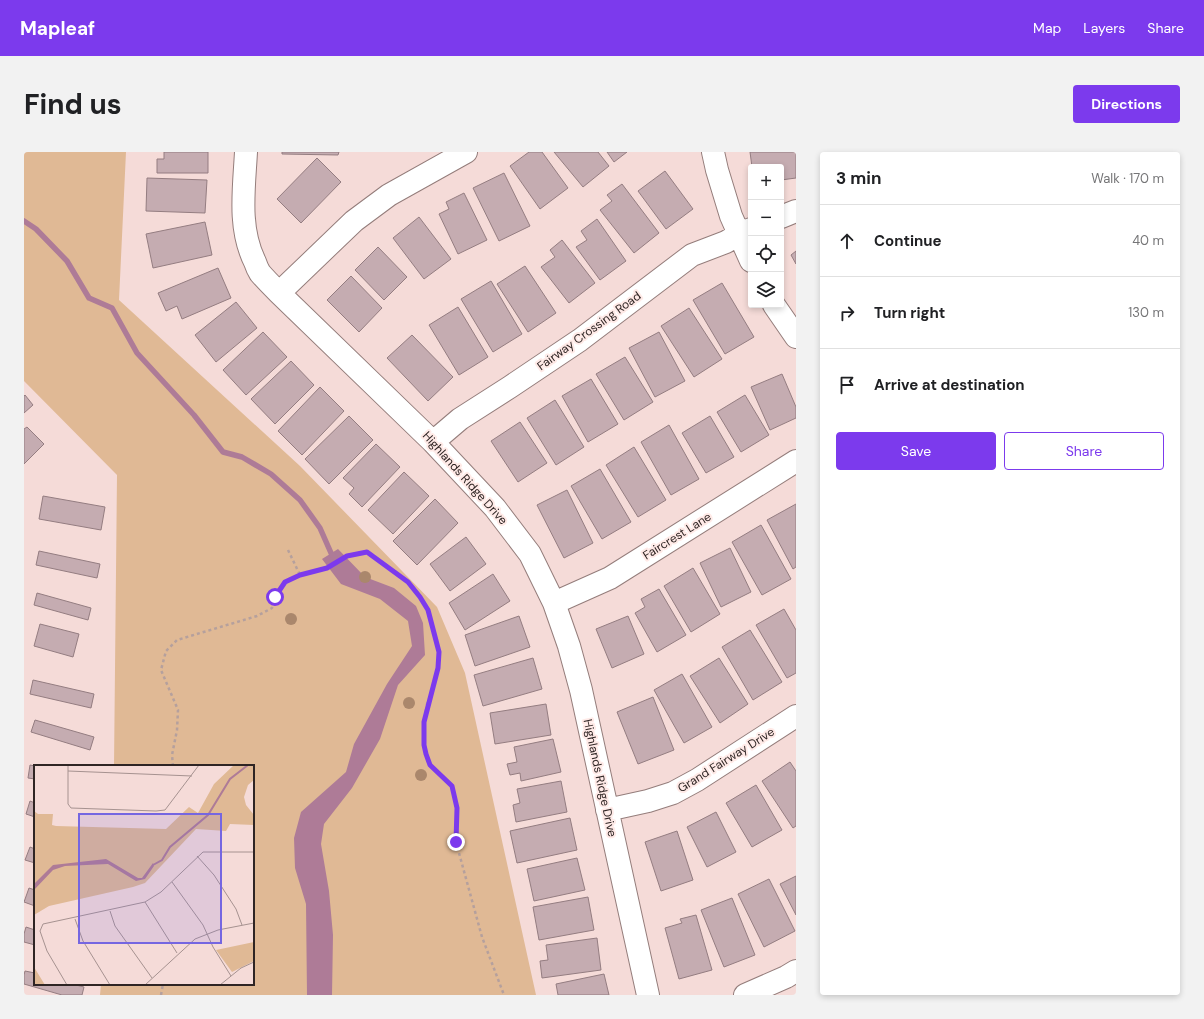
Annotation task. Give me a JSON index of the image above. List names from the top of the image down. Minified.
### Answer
{"streets":{"street":["Fairway Crossing Road","Highlands Ridge Drive","Faircrest Lane","Grand Fairway Drive"]},"crossings":[["Fairway Crossing Road","Highlands Ridge Drive"],["Highlands Ridge Drive","Faircrest Lane"],["Highlands Ridge Drive","Grand Fairway Drive"]],"page":{"header":"Mapleaf","nav":["Map","Layers","Share"],"buttons":["Directions",["Save","Share"]],"title":"Find us","heading":["3 min","Walk · 170 m"],"map_buttons":["+","−"],"list":[["Continue","40 m"],["Turn right","130 m"],"Arrive at destination"]}}
